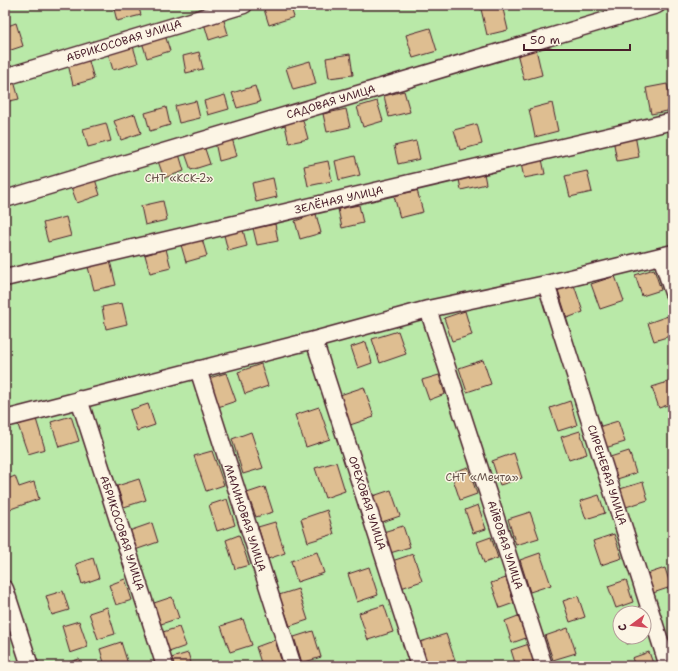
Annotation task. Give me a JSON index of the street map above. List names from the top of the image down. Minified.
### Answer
{"streets":{"street":["АБРИКОСОВАЯ УЛИЦА","САДОВАЯ УЛИЦА","ЗЕЛЁНАЯ УЛИЦА","СИРЕНЕВАЯ УЛИЦА","ОРЕХОВАЯ УЛИЦА","МАЛИНОВАЯ УЛИЦА","АЙВОВАЯ УЛИЦА"]},"parks":["СНТ «КСК-2»","СНТ «Мечта»"],"scale_bar":"50 m","north":"left"}
